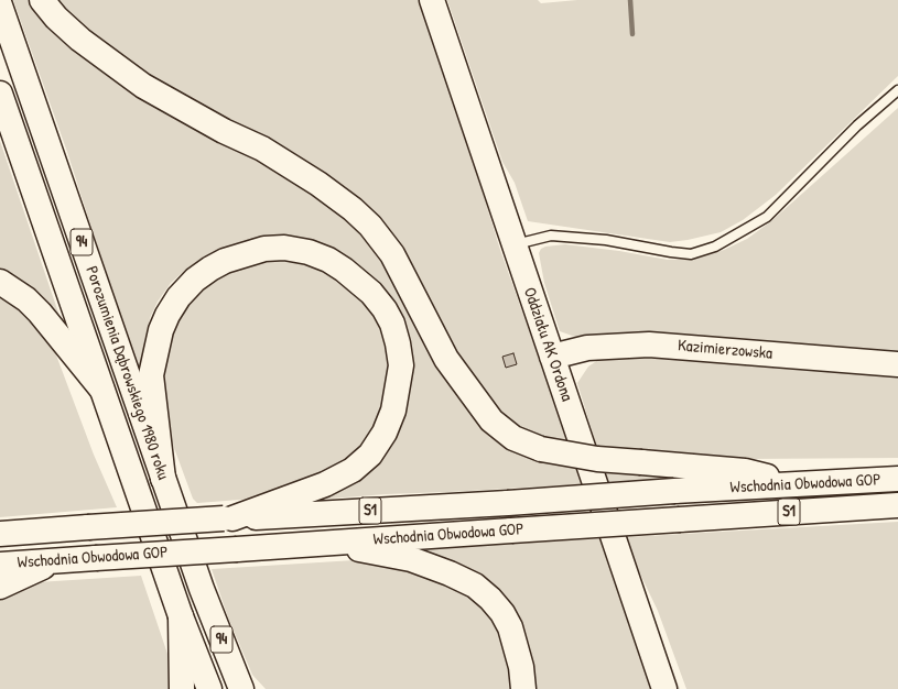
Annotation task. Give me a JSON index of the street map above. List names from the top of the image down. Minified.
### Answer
{"streets":{"main road":["94","Oddziału AK Ordona","Kazimierzowska","Porozumienia Dąbrowskiego 1980 roku","Wschodnia Obwodowa GOP","S1"]},"crossings":[["Oddziału AK Ordona","Kazimierzowska"]]}
